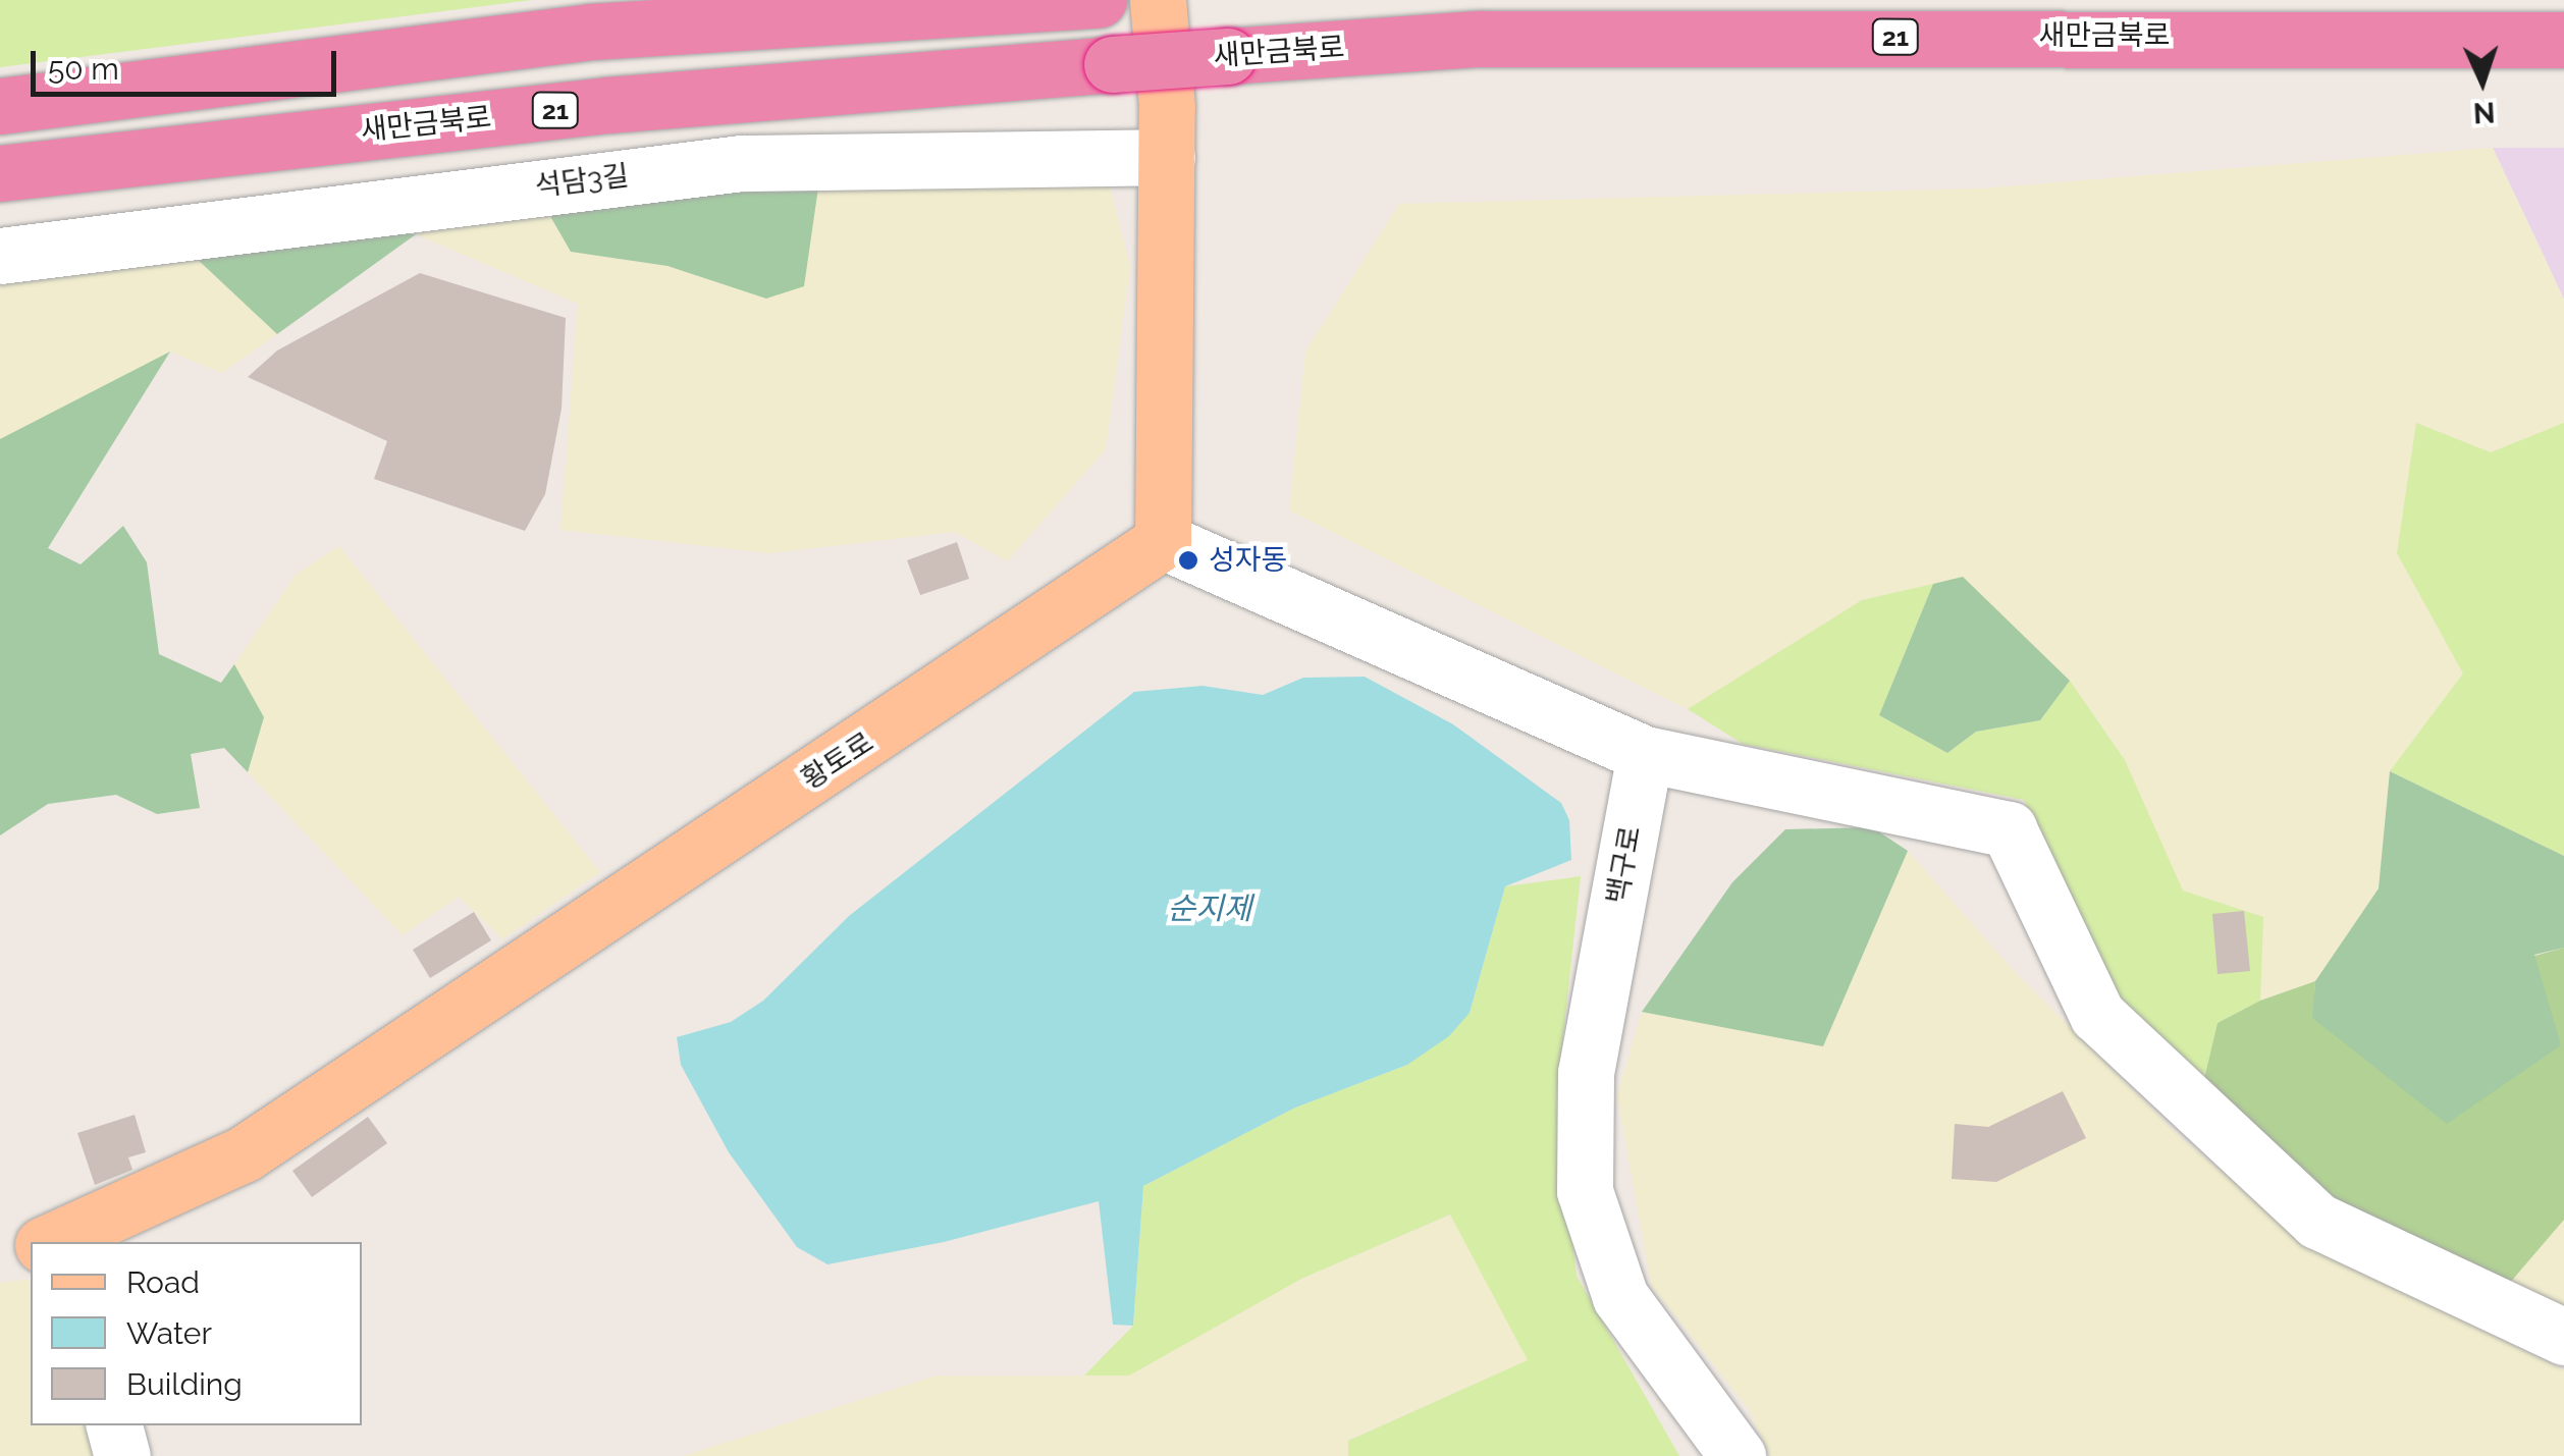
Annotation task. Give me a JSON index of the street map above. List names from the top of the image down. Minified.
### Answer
{"streets":{"highway":["새만금북로","21"],"main road":["황토로"],"street":["석담3길","백구로"]},"water":["순지제"],"places":["성자동"],"legend":["Road","Water","Building"],"scale_bar":"50 m","north":"bottom"}
